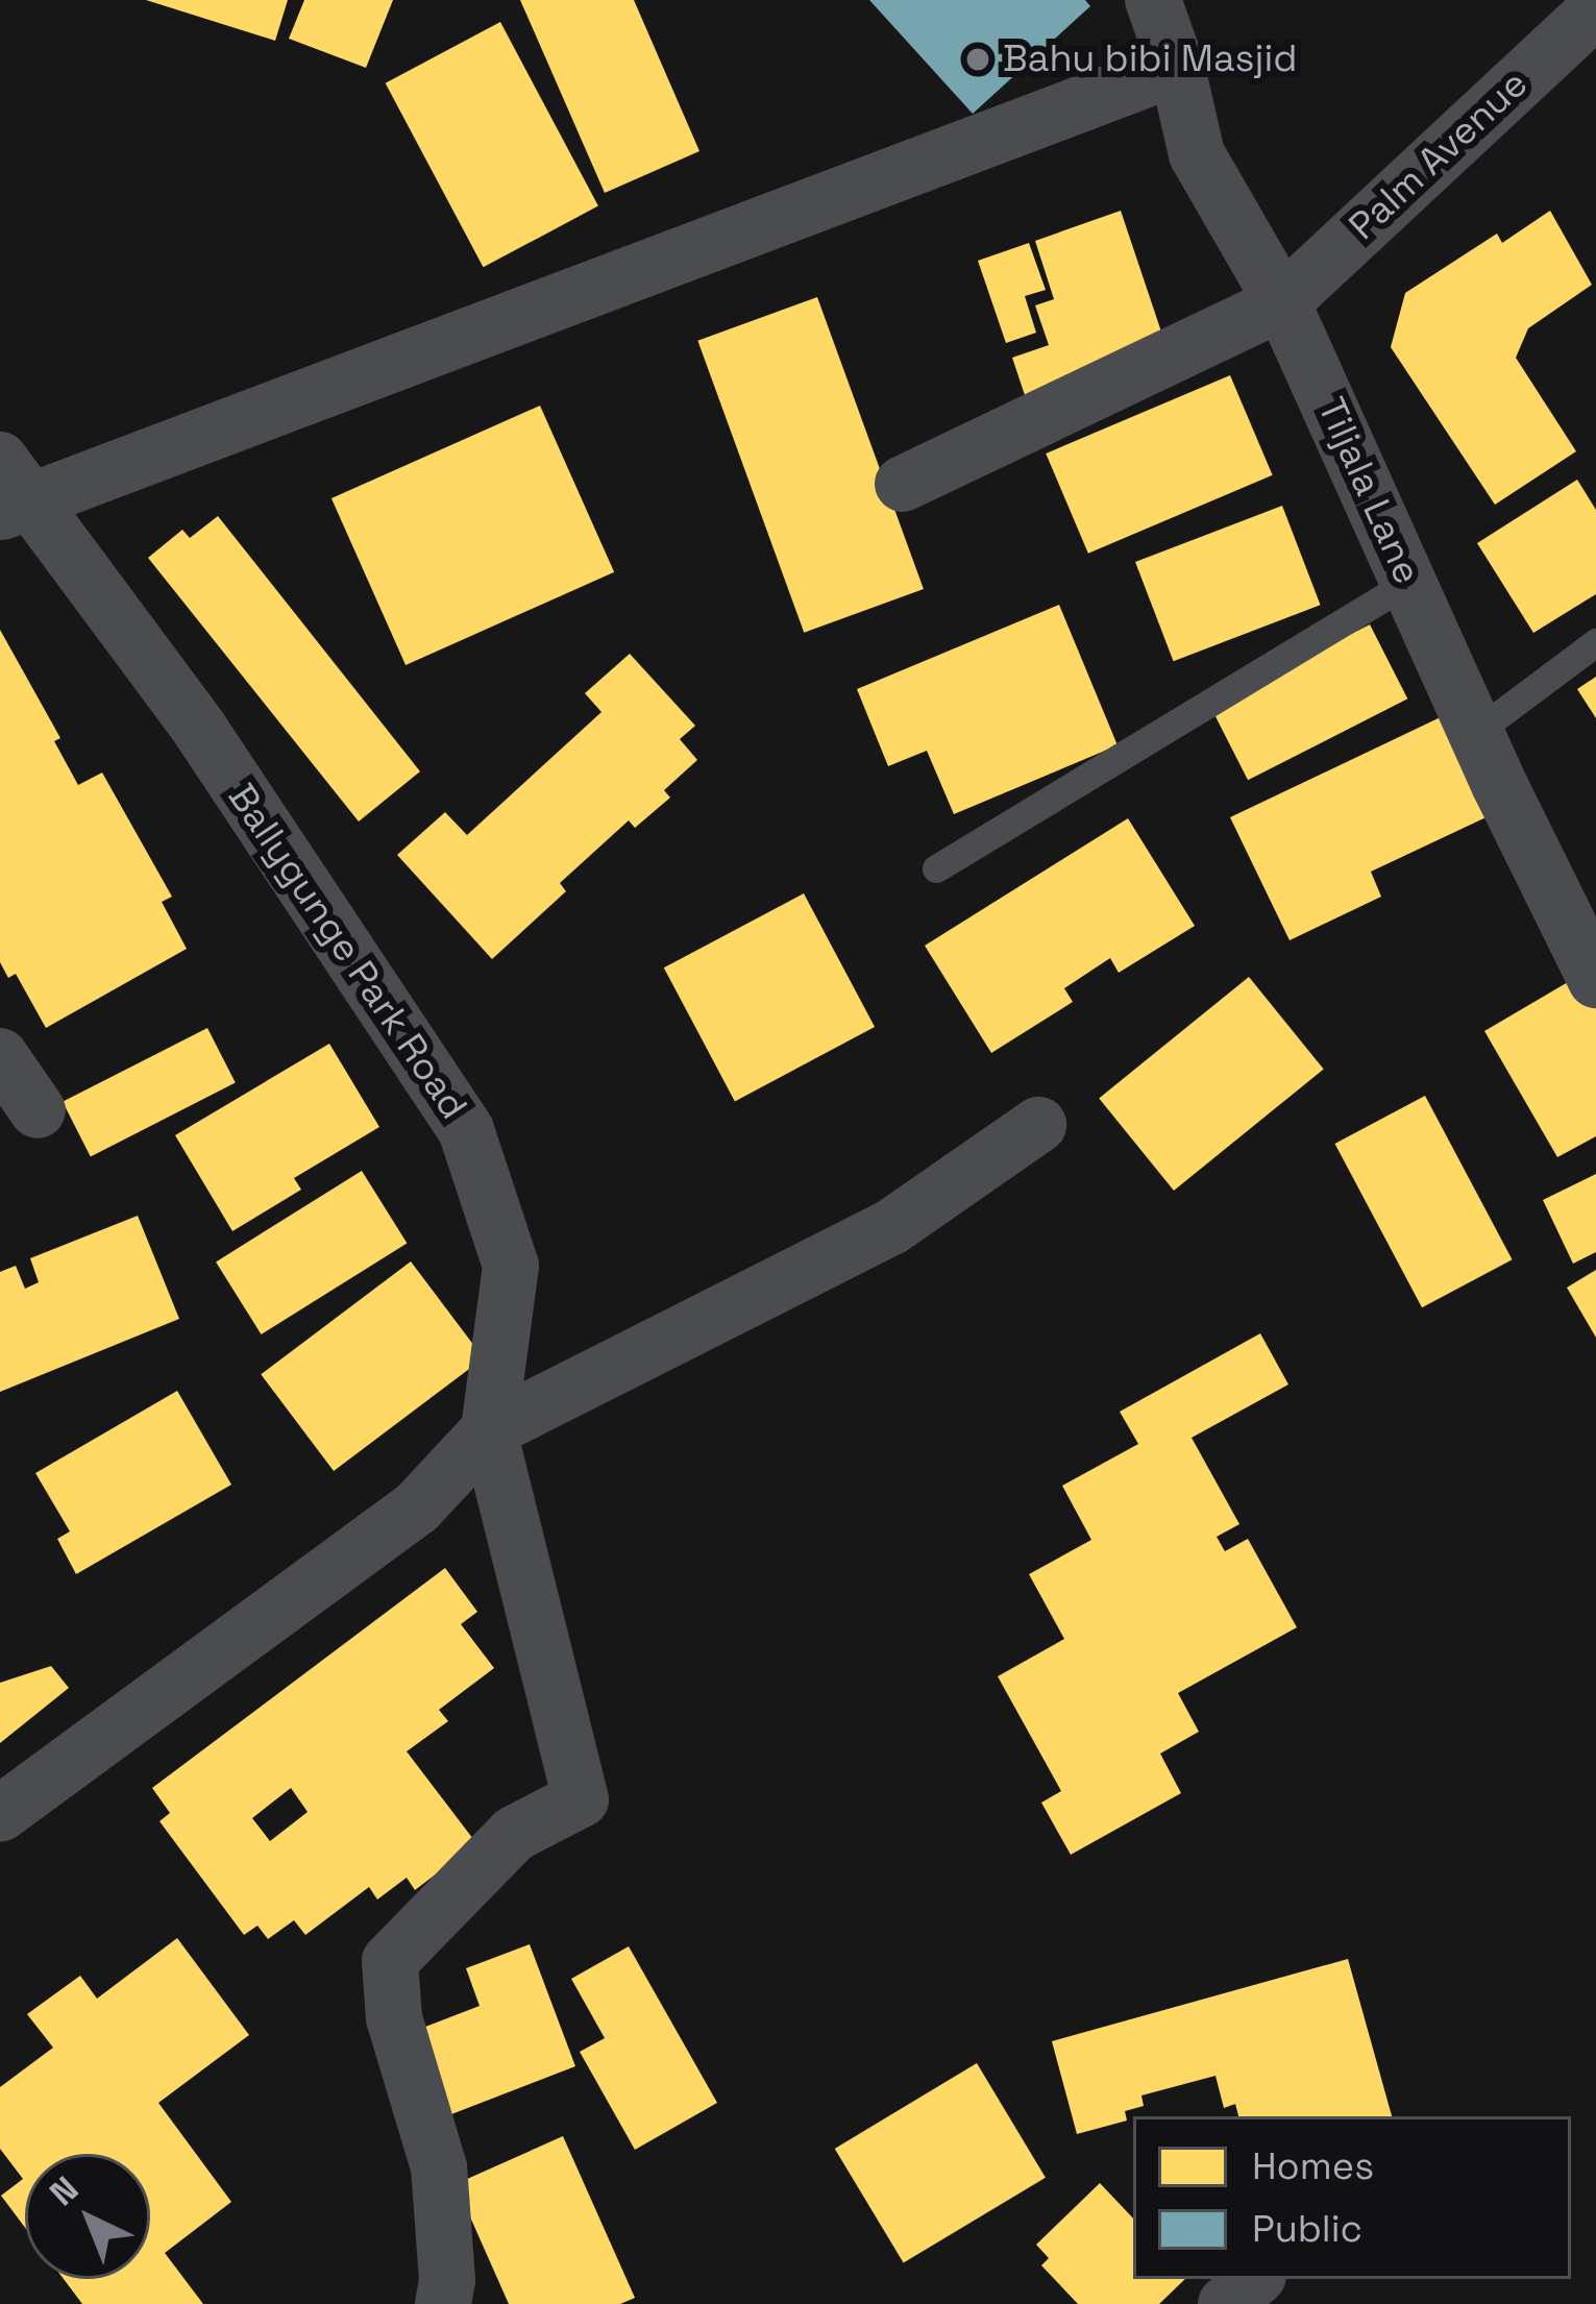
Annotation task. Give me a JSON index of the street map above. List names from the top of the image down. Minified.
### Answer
{"streets":{"street":["Palm Avenue","Tiljala Lane","Ballygunge Park Road"]},"crossings":[["Palm Avenue","Tiljala Lane"]],"places":["Bahu bibi Masjid"],"legend":["Homes","Public"],"north":"top left"}
